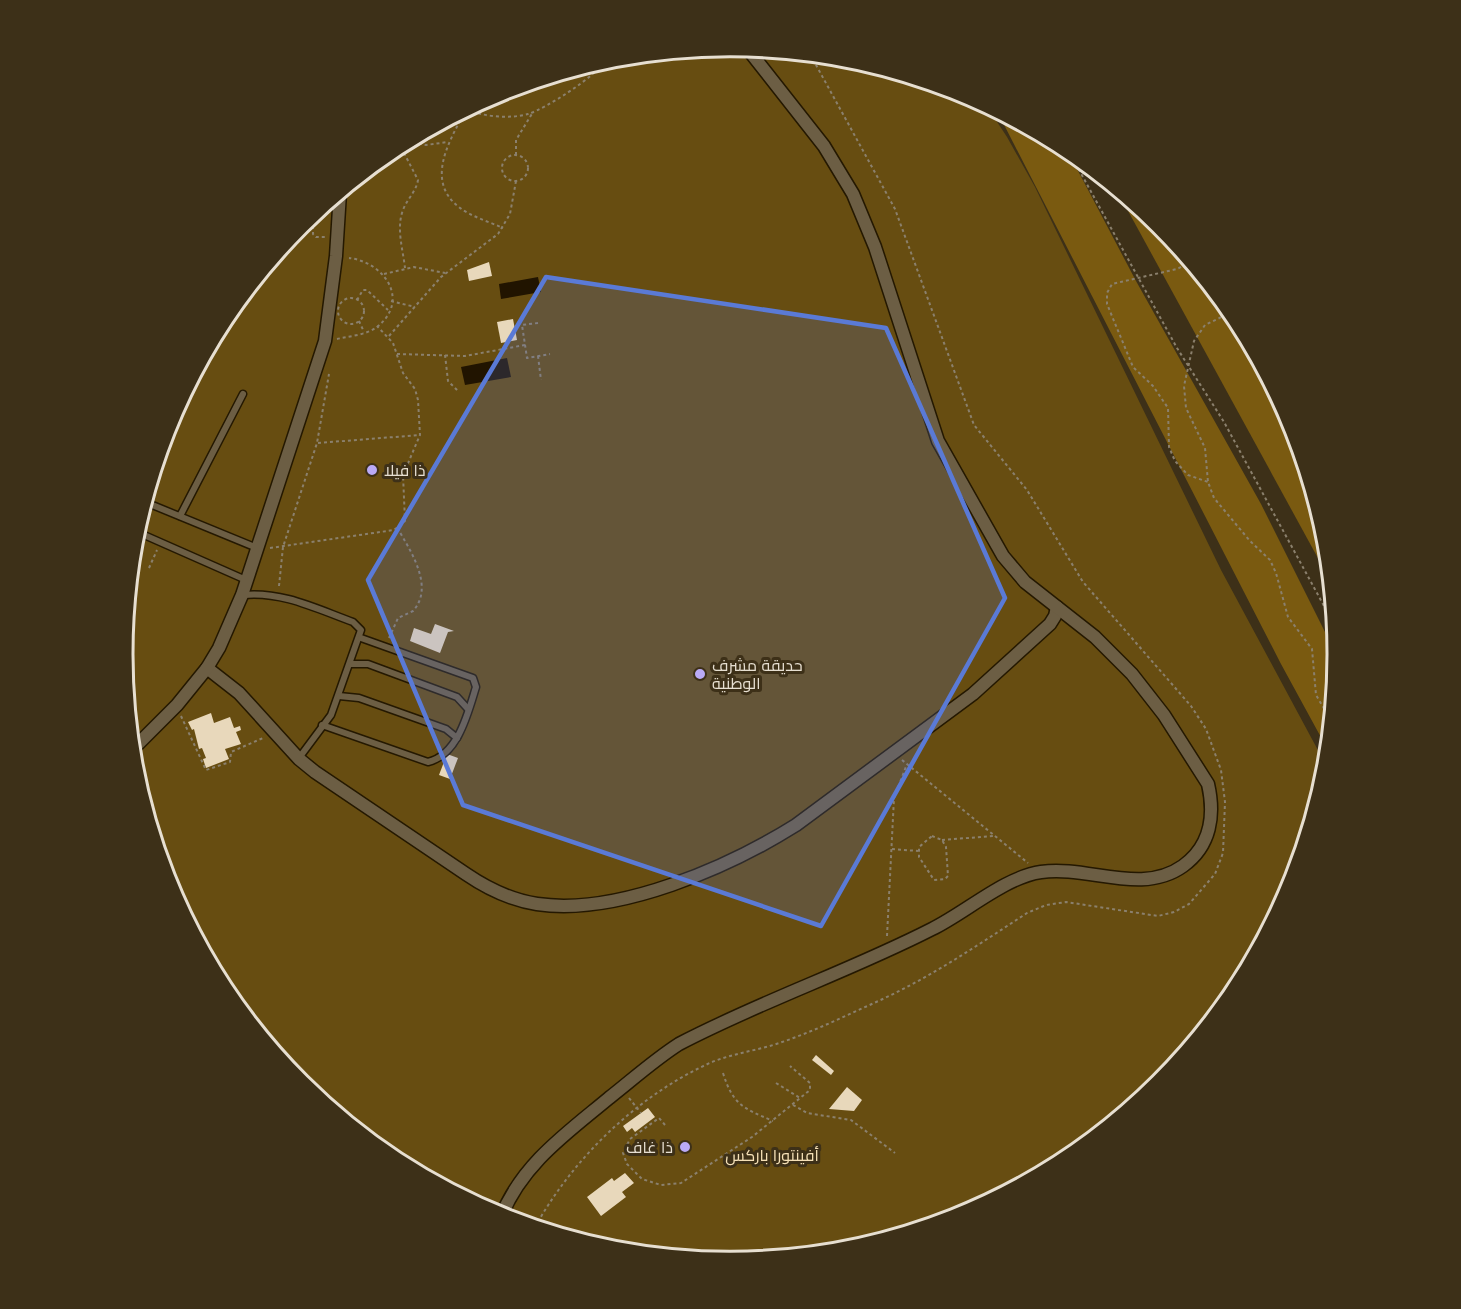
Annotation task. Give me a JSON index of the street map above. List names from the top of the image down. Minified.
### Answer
{"parks":["أفينتورا باركس"],"places":["ذا فيلا","حديقة مشرف الوطنية","ذا غاف"]}
